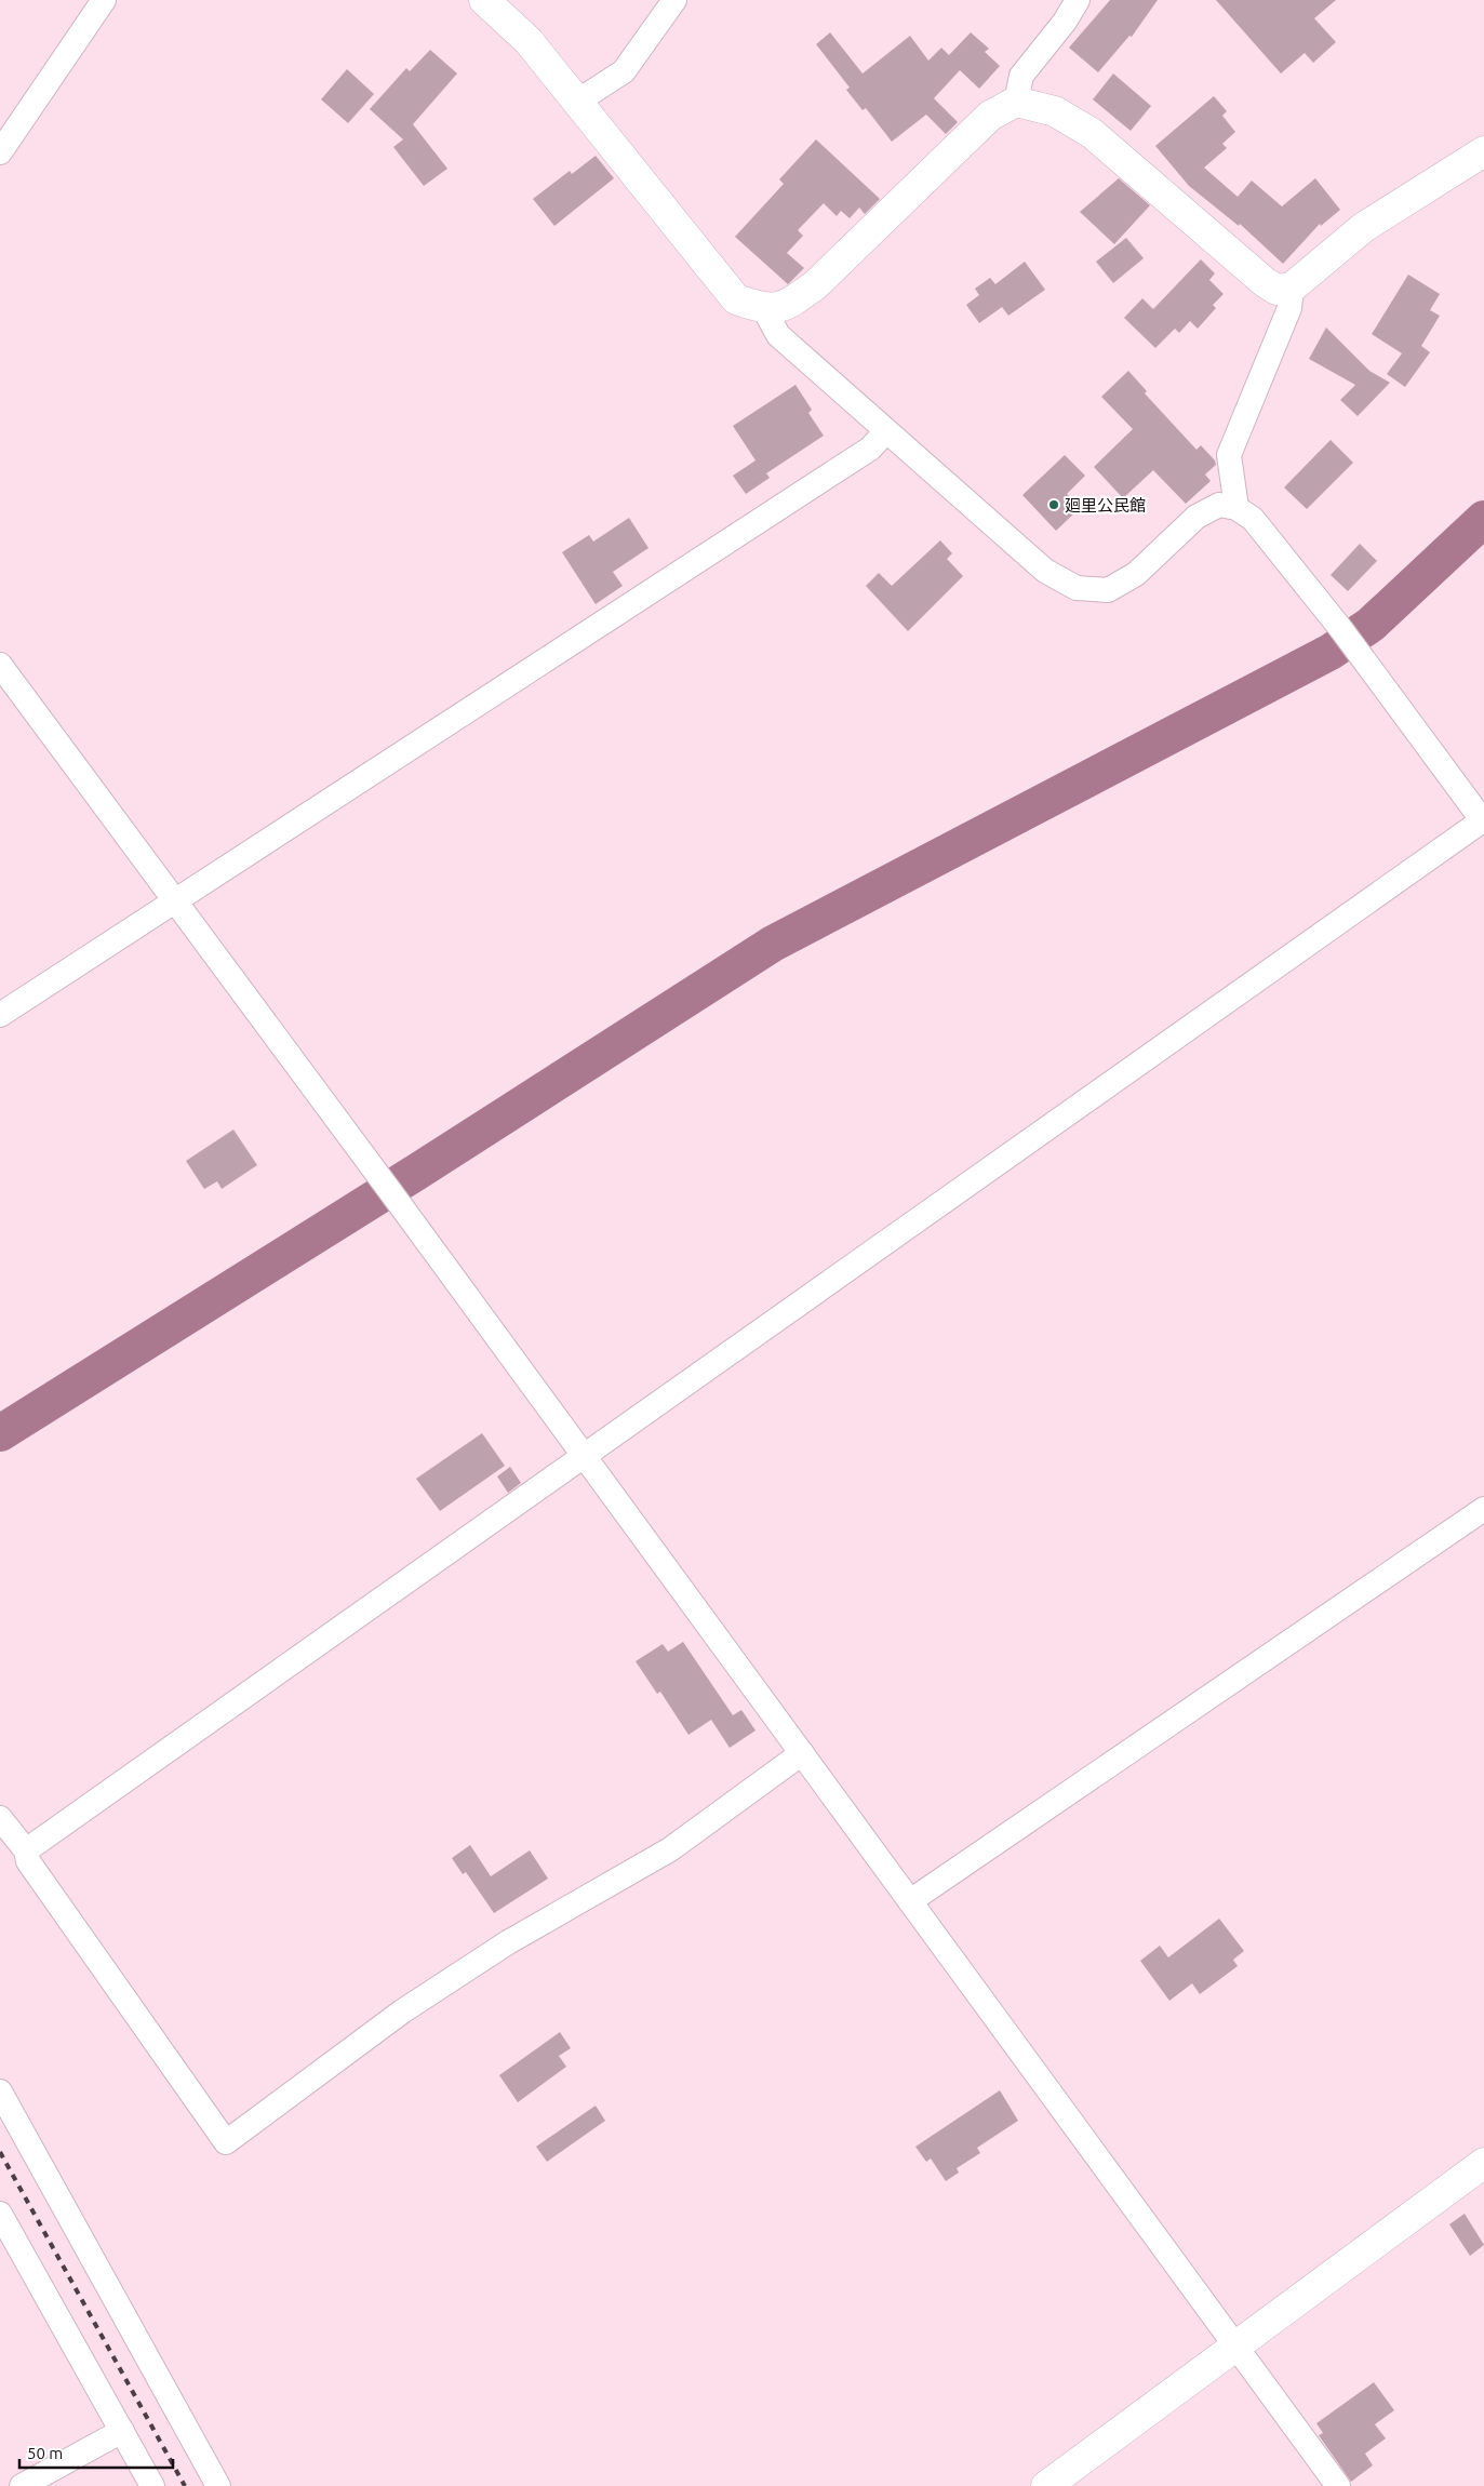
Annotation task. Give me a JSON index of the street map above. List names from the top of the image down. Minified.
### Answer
{"places":["廻里公民館"],"scale_bar":"50 m"}
